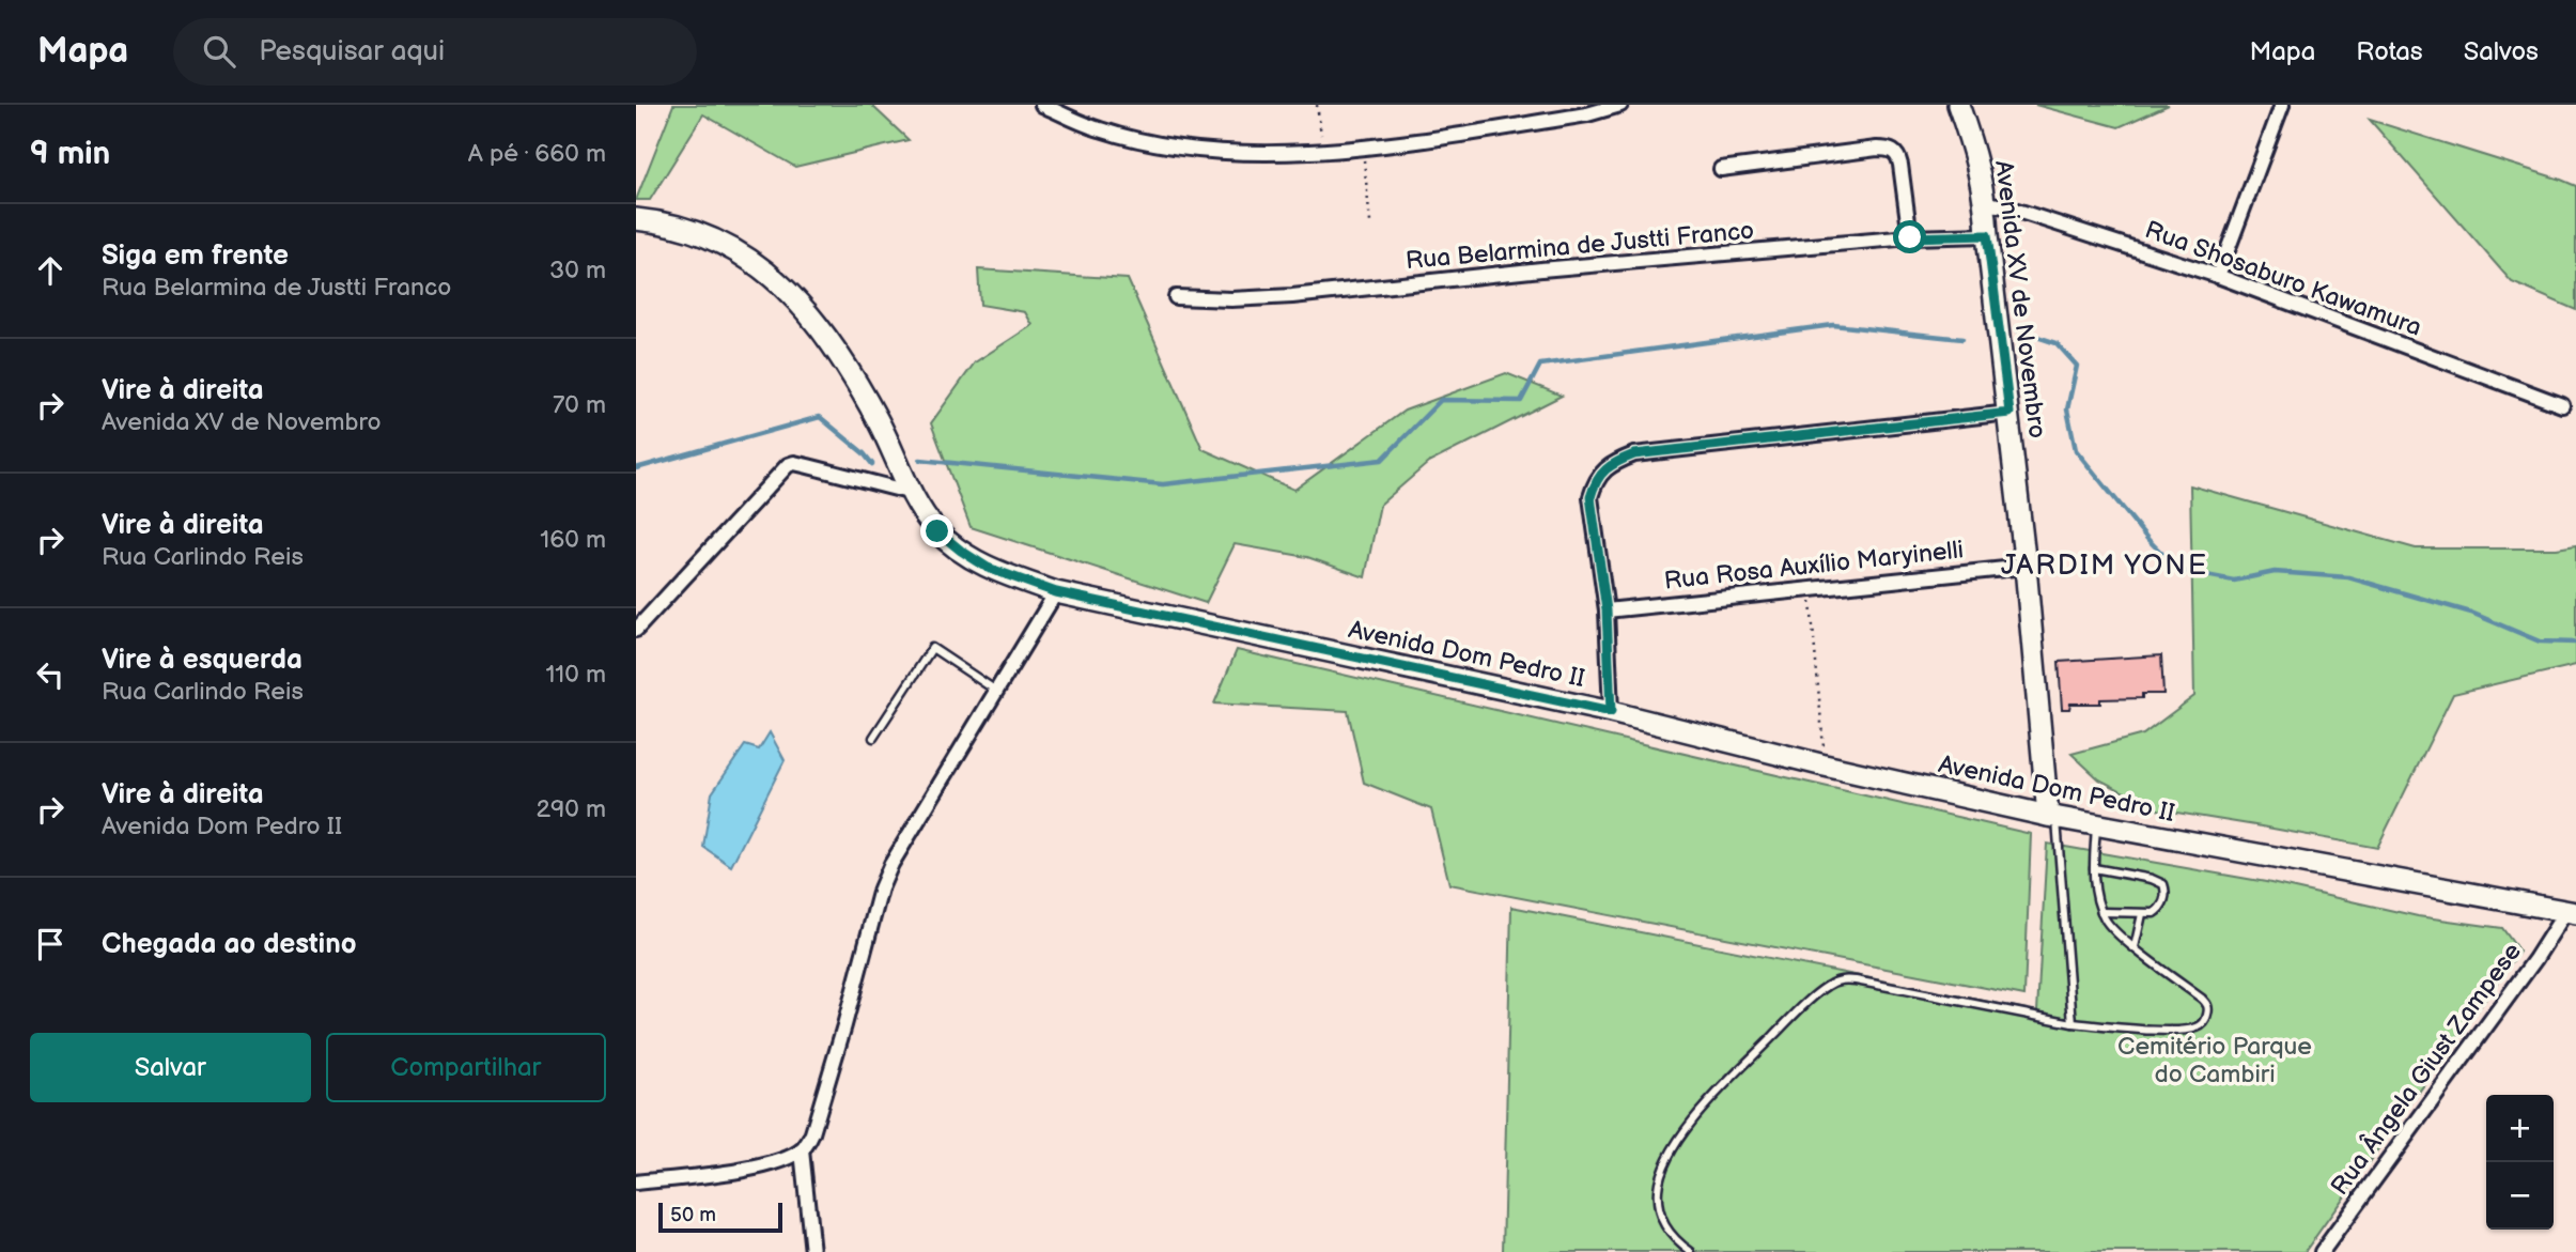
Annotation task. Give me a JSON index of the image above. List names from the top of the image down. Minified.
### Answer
{"streets":{"street":["Rua Belarmina de Justti Franco","Rua Shosaburo Kawamura","Avenida XV de Novembro","Rua Rosa Auxílio Maryinelli","Avenida Dom Pedro II","Rua Ângela Giust Zampese"]},"crossings":[["Rua Belarmina de Justti Franco","Avenida XV de Novembro"],["Rua Shosaburo Kawamura","Avenida XV de Novembro"],["Avenida XV de Novembro","Rua Rosa Auxílio Maryinelli"],["Avenida XV de Novembro","Avenida Dom Pedro II"],["Avenida Dom Pedro II","Rua Ângela Giust Zampese"]],"districts":["JARDIM YONE"],"parks":["Cemitério Parque do Cambiri"],"scale_bar":"50 m","page":{"header":"Mapa","search":"Pesquisar aqui","nav":["Mapa","Rotas","Salvos"],"heading":["9 min","A pé · 660 m"],"list":[["Siga em frente","Rua Belarmina de Justti Franco","30 m"],["Vire à direita","Avenida XV de Novembro","70 m"],["Vire à direita","Rua Carlindo Reis","160 m"],["Vire à esquerda","Rua Carlindo Reis","110 m"],["Vire à direita","Avenida Dom Pedro II","290 m"],"Chegada ao destino"],"buttons":["Salvar","Compartilhar"],"map_buttons":["+","−"],"scale":"50 m"}}
